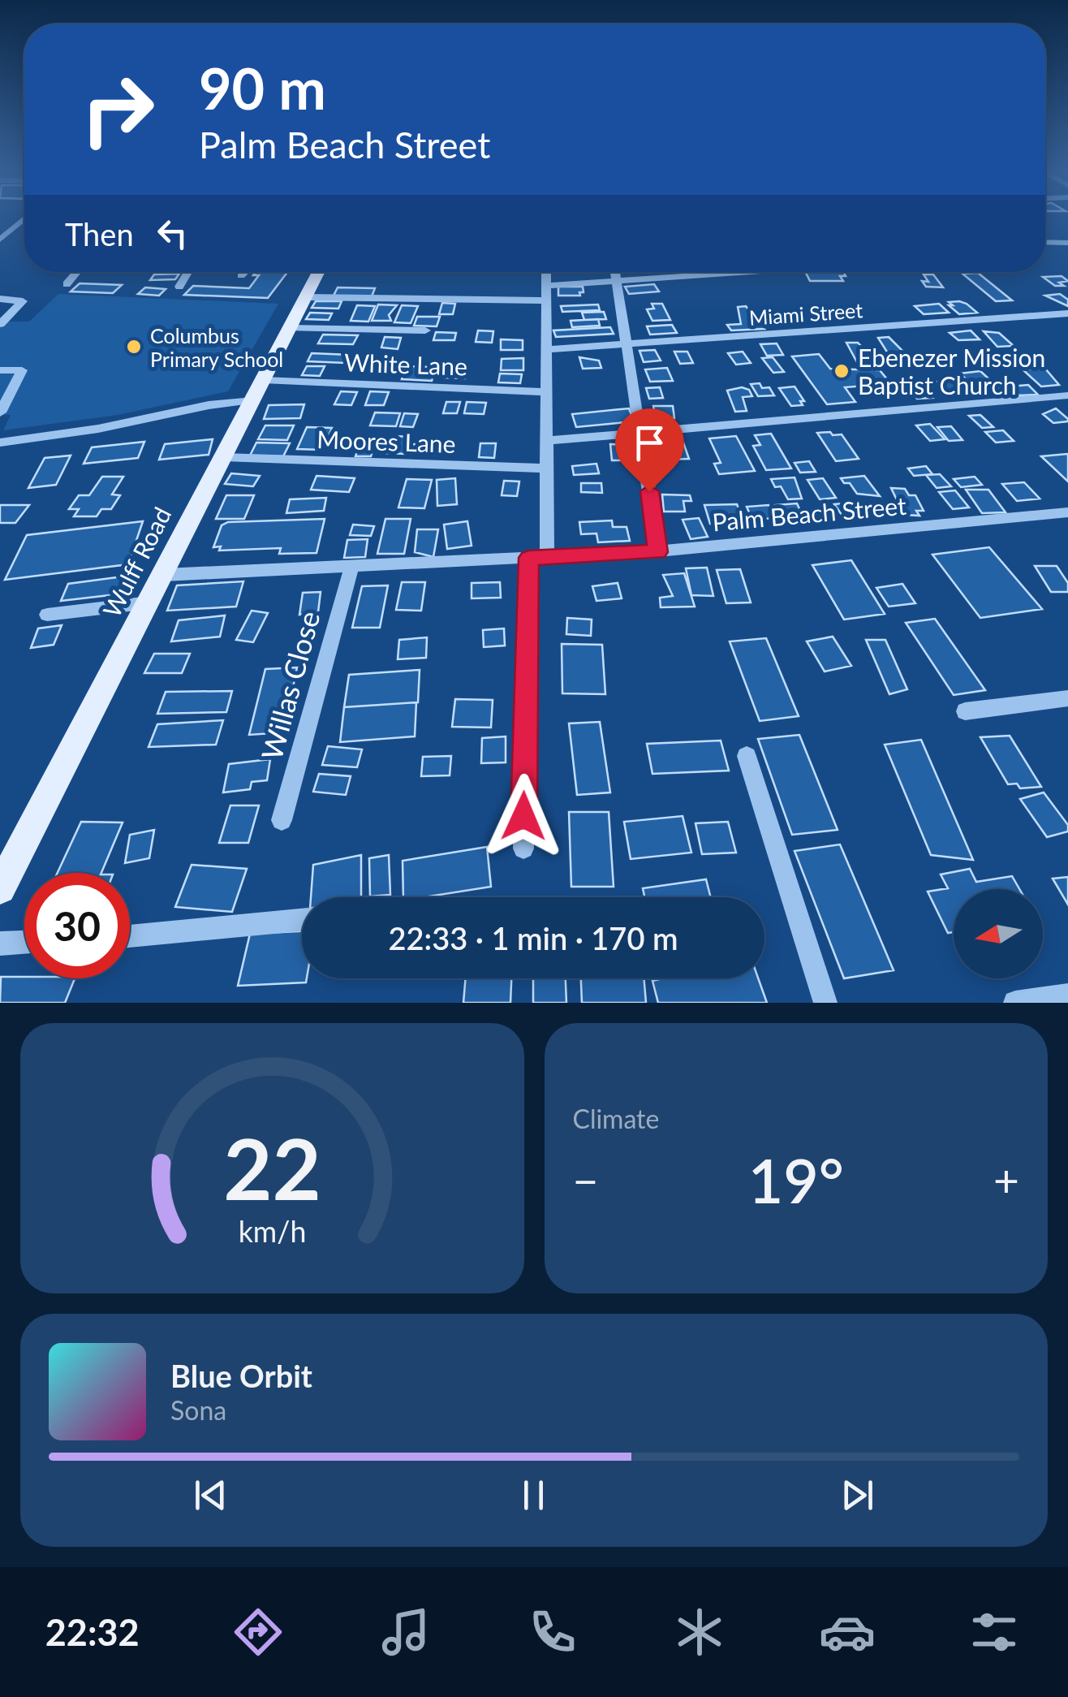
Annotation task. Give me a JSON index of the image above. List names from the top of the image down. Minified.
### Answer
{"streets":{"main road":["Wulff Road"],"street":["Miami Street","White Lane","Moores Lane","Palm Beach Street","Willas Close"]},"crossings":[["White Lane","Wulff Road"],["Moores Lane","Wulff Road"],["Palm Beach Street","Wulff Road"],["Palm Beach Street","Willas Close"]],"places":["Columbus Primary School","Ebenezer Mission Baptist Church"],"north":"left","page":{"turn":["90 m","Palm Beach Street"],"then":"Then","limit":"30","trip":"22:33 · 1 min · 170 m","tile":"Climate","heat":["−","19°","+"],"song":["Blue Orbit","Sona"],"tabs":"22:32","gauge":["22","km/h"]}}
